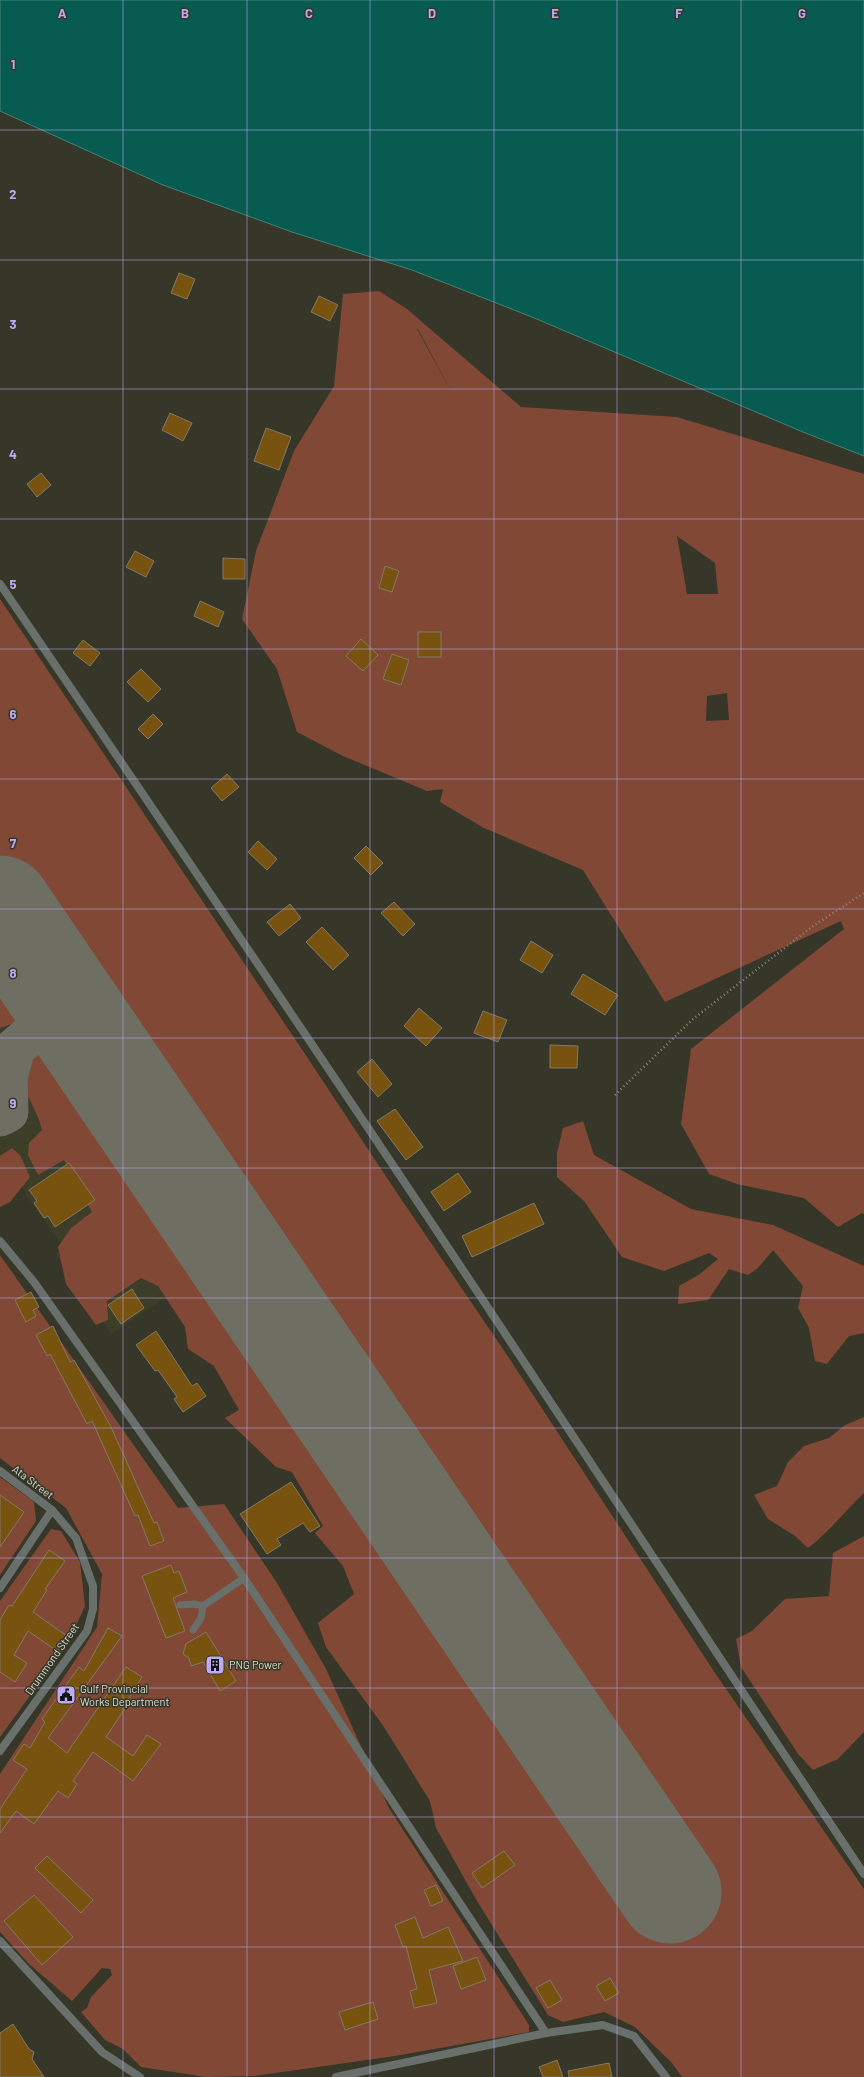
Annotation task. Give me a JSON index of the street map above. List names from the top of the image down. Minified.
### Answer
{"streets":{"street":["Ata Street","Drummond Street"]},"crossings":[["Ata Street","Drummond Street"]],"places":{"building":["PNG Power"],"public building":["Gulf Provincial Works Department"]},"grid":{"columns":["A","B","C","D","E","F","G"],"rows":["1","2","3","4","5","6","7","8","9"]}}
